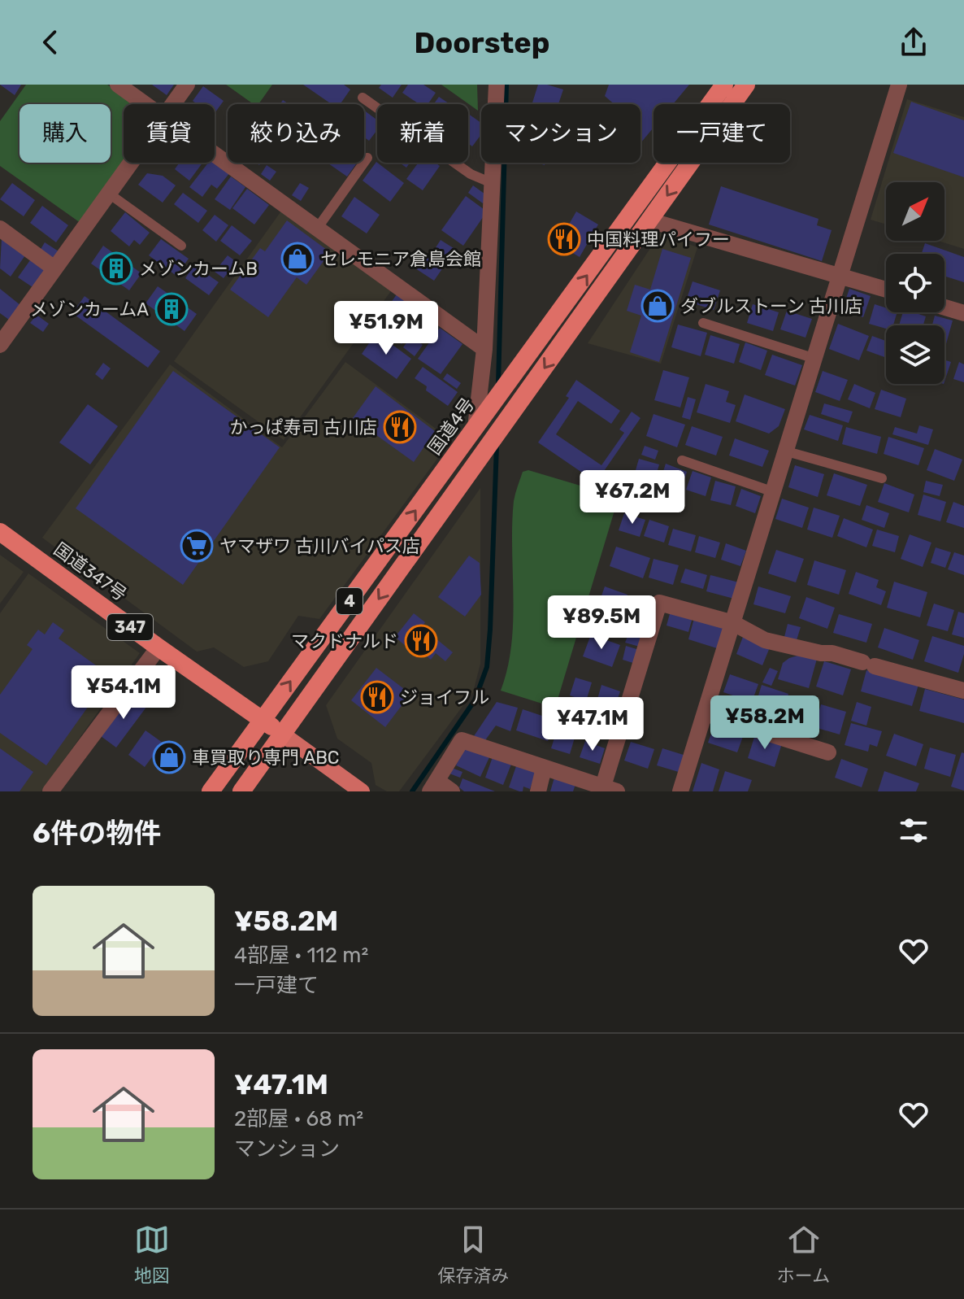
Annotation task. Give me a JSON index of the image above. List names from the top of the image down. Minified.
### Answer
{"streets":{"highway":["国道4号","国道347号","4","347"]},"crossings":[["国道4号","国道347号"],["国道347号","4"]],"places":{"restaurant":["中国料理パイフー","かっぱ寿司 古川店","マクドナルド","ジョイフル"],"shop":["セレモニア倉島会館","ダブルストーン 古川店","車買取り専門 ABC"],"building":["メゾンカームB","メゾンカームA"],"supermarket":["ヤマザワ 古川バイパス店"]},"north":"top right","page":{"header":"Doorstep","chip":["購入","賃貸","絞り込み","新着","マンション","一戸建て"],"price":["¥51.9M","¥67.2M","¥89.5M","¥54.1M","¥58.2M","¥47.1M"],"heading":"6件の物件","list":[{"name":"¥58.2M","note":"4部屋 · 112 m² · 一戸建て"},{"name":"¥47.1M","note":"2部屋 · 68 m² · マンション"}],"tabs":["地図","保存済み","ホーム"]}}
